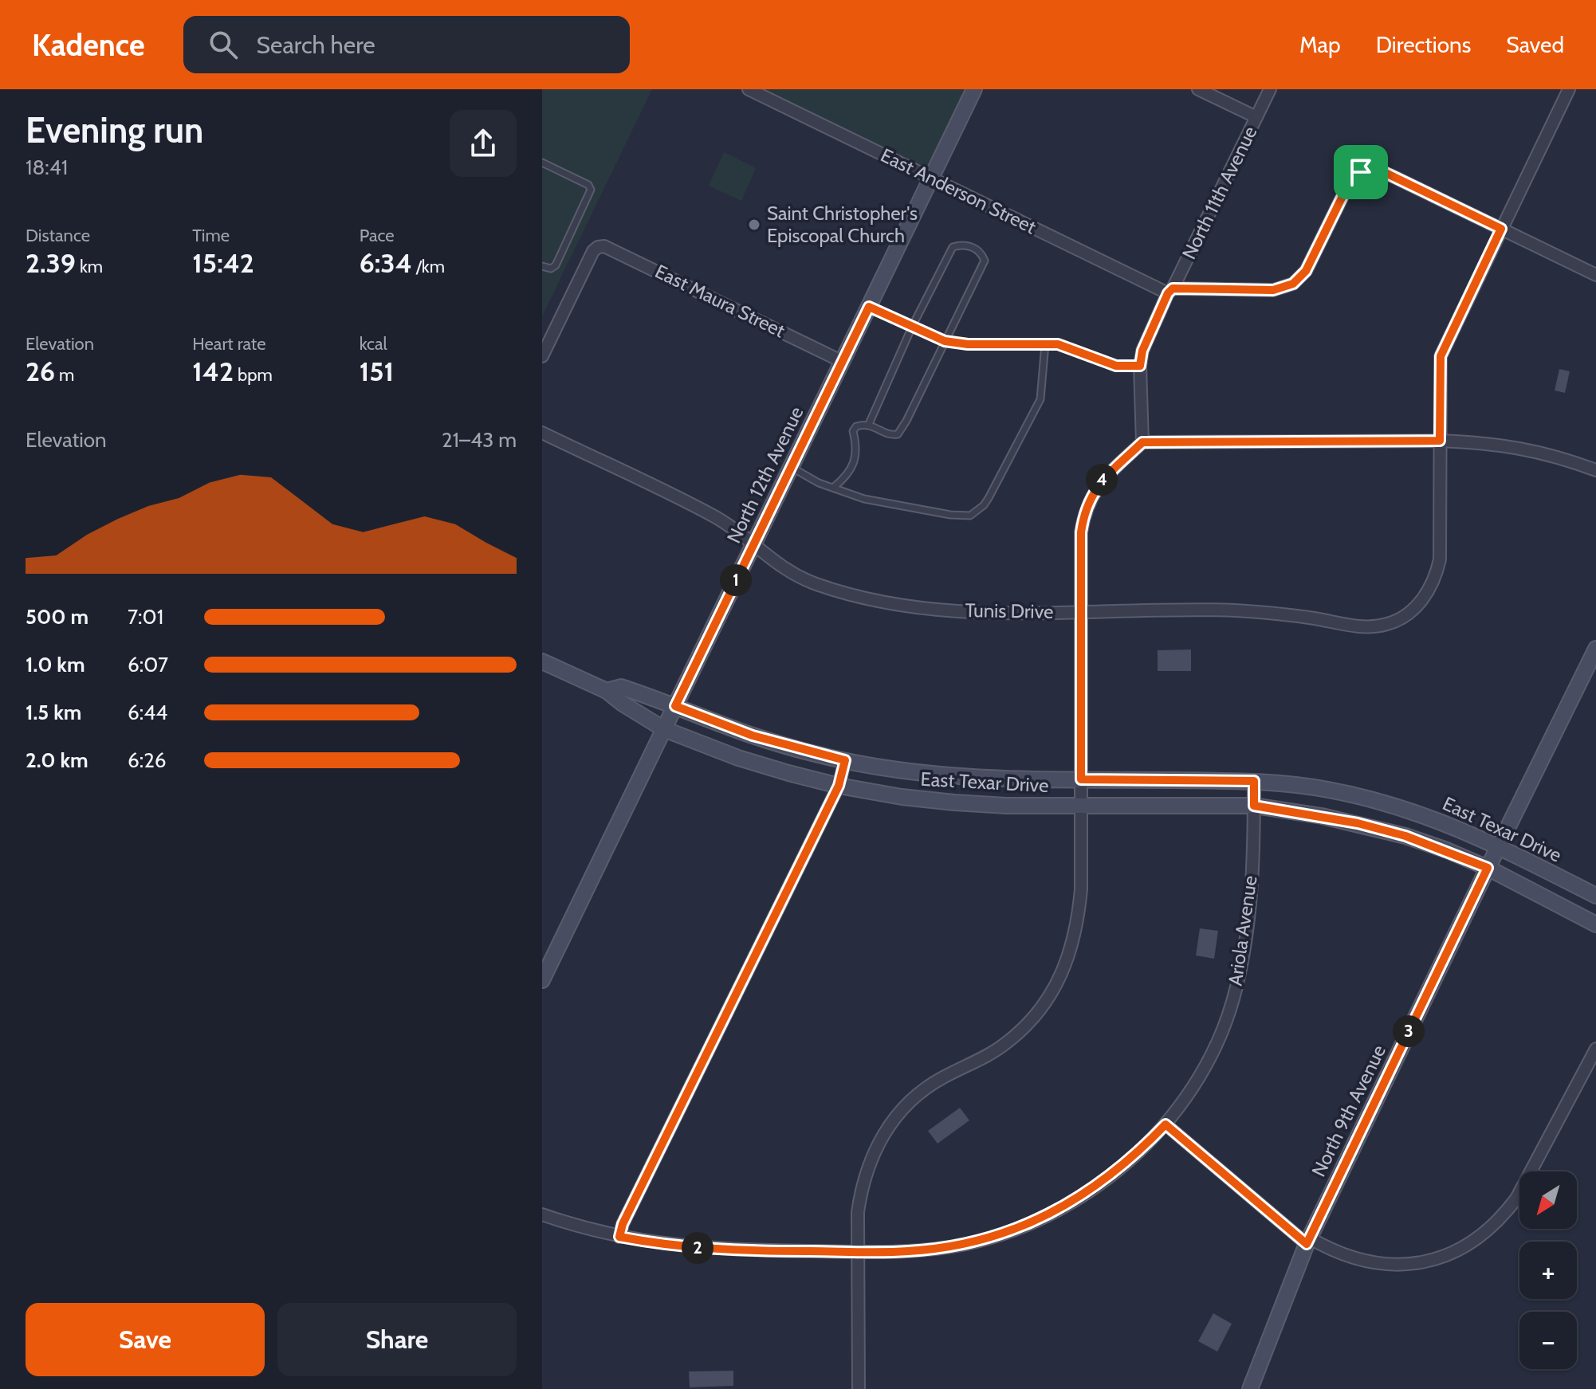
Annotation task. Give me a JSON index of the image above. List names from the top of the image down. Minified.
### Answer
{"streets":{"street":["East Anderson Street","North 11th Avenue","East Maura Street","North 12th Avenue","Tunis Drive","East Texar Drive","Ariola Avenue","North 9th Avenue"]},"crossings":[["East Anderson Street","North 11th Avenue"],["East Anderson Street","North 12th Avenue"],["East Anderson Street","Tunis Drive"],["East Maura Street","North 12th Avenue"],["North 12th Avenue","Tunis Drive"],["North 12th Avenue","East Texar Drive"],["East Texar Drive","Ariola Avenue"],["East Texar Drive","North 9th Avenue"]],"places":["Saint Christopher's Episcopal Church"],"north":"bottom left","page":{"header":"Kadence","search":"Search here","nav":["Map","Directions","Saved"],"heading":["Evening run","18:41"],"stats":[["Distance","2.39 km"],["Time","15:42"],["Pace","6:34 /km"],["Elevation","26 m"],["Heart rate","142 bpm"],["kcal","151"]],"chart":["Elevation","21–43 m"],"pins":["4","1","3","2"],"list":[{"name":"500 m","note":"7:01"},{"name":"1.0 km","note":"6:07"},{"name":"1.5 km","note":"6:44"},{"name":"2.0 km","note":"6:26"}],"map_buttons":["+","−"],"buttons":["Save","Share"]}}
